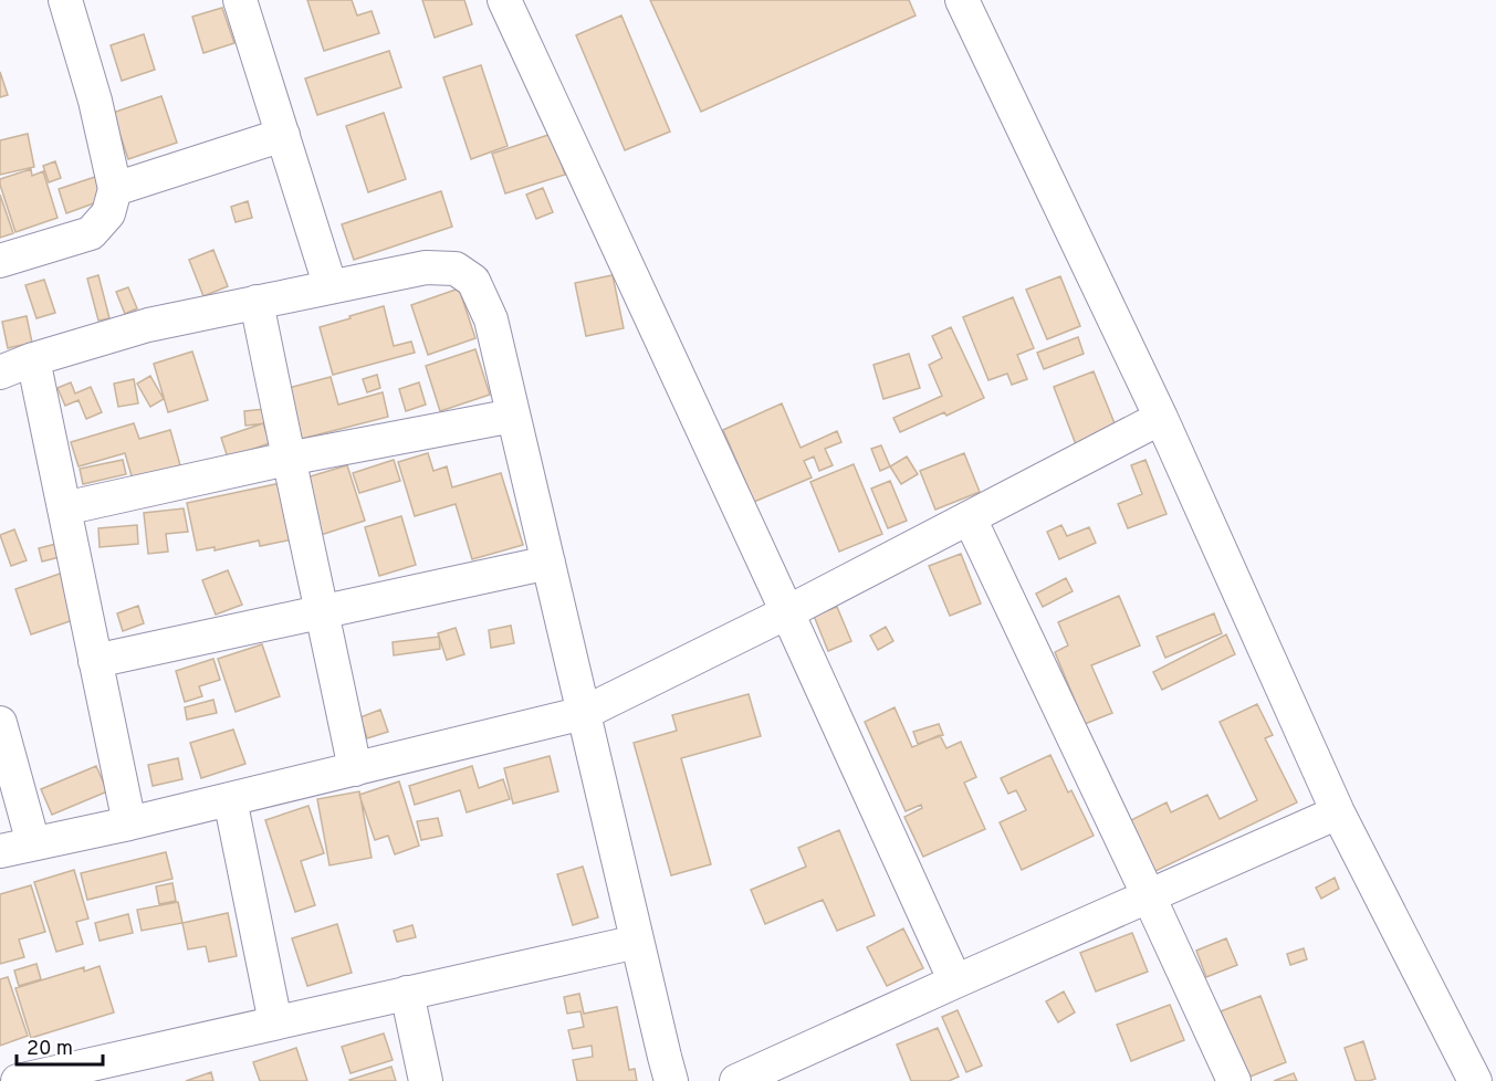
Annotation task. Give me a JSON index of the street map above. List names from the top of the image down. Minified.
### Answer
{"scale_bar":"20 m"}
